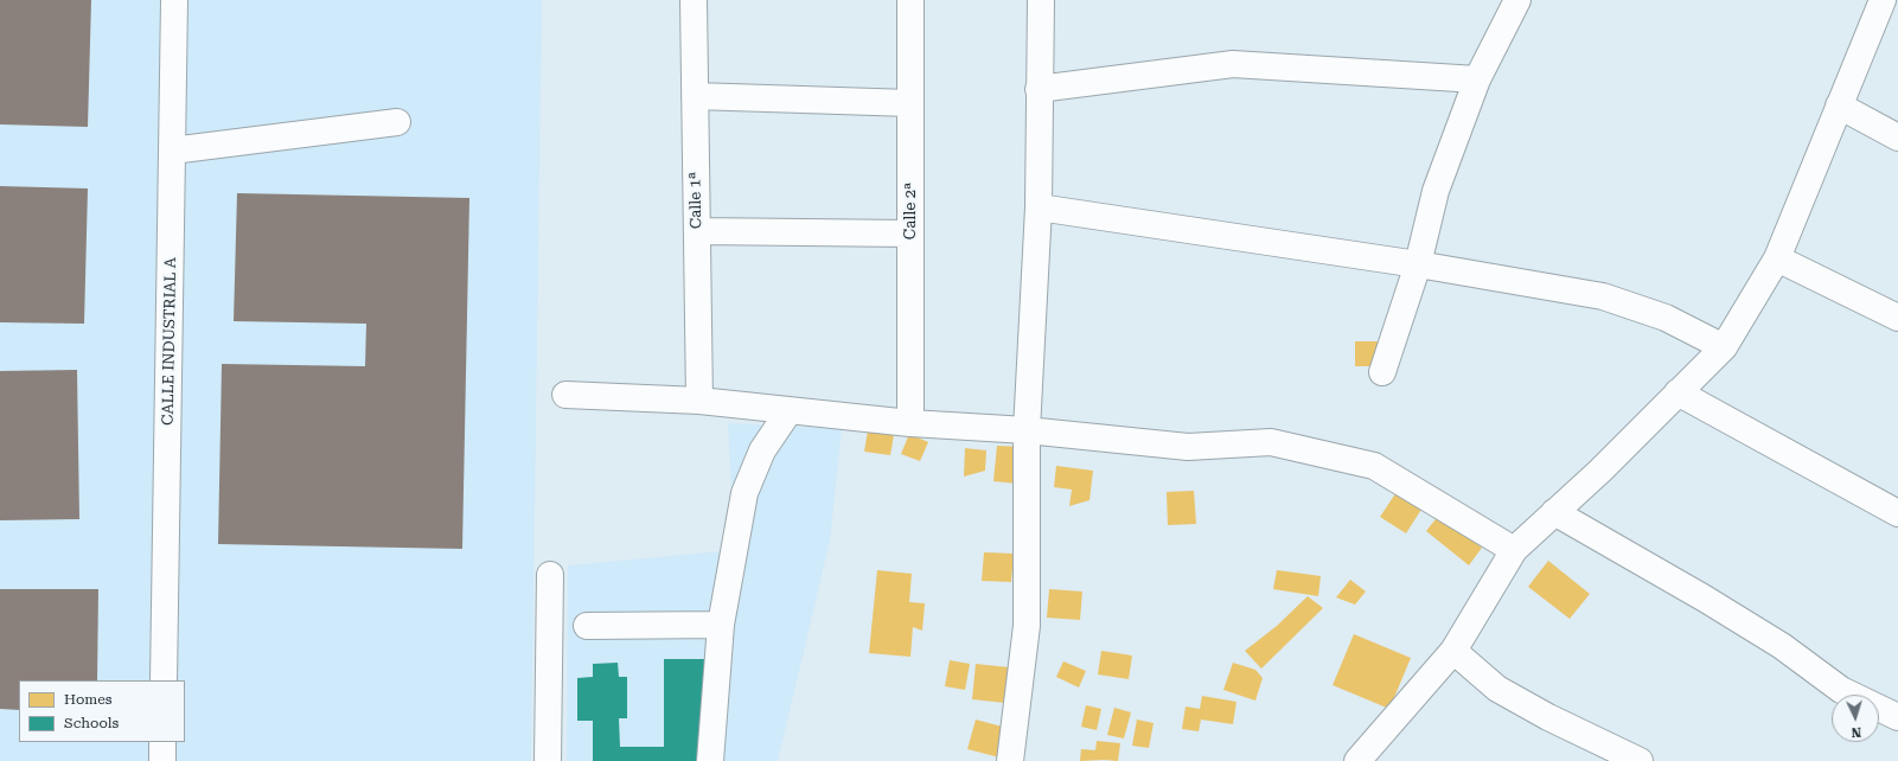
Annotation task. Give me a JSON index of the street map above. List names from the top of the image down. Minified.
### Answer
{"streets":{"street":["Calle 1ª","Calle 2ª","CALLE INDUSTRIAL A"]},"legend":["Homes","Schools"],"north":"bottom"}
